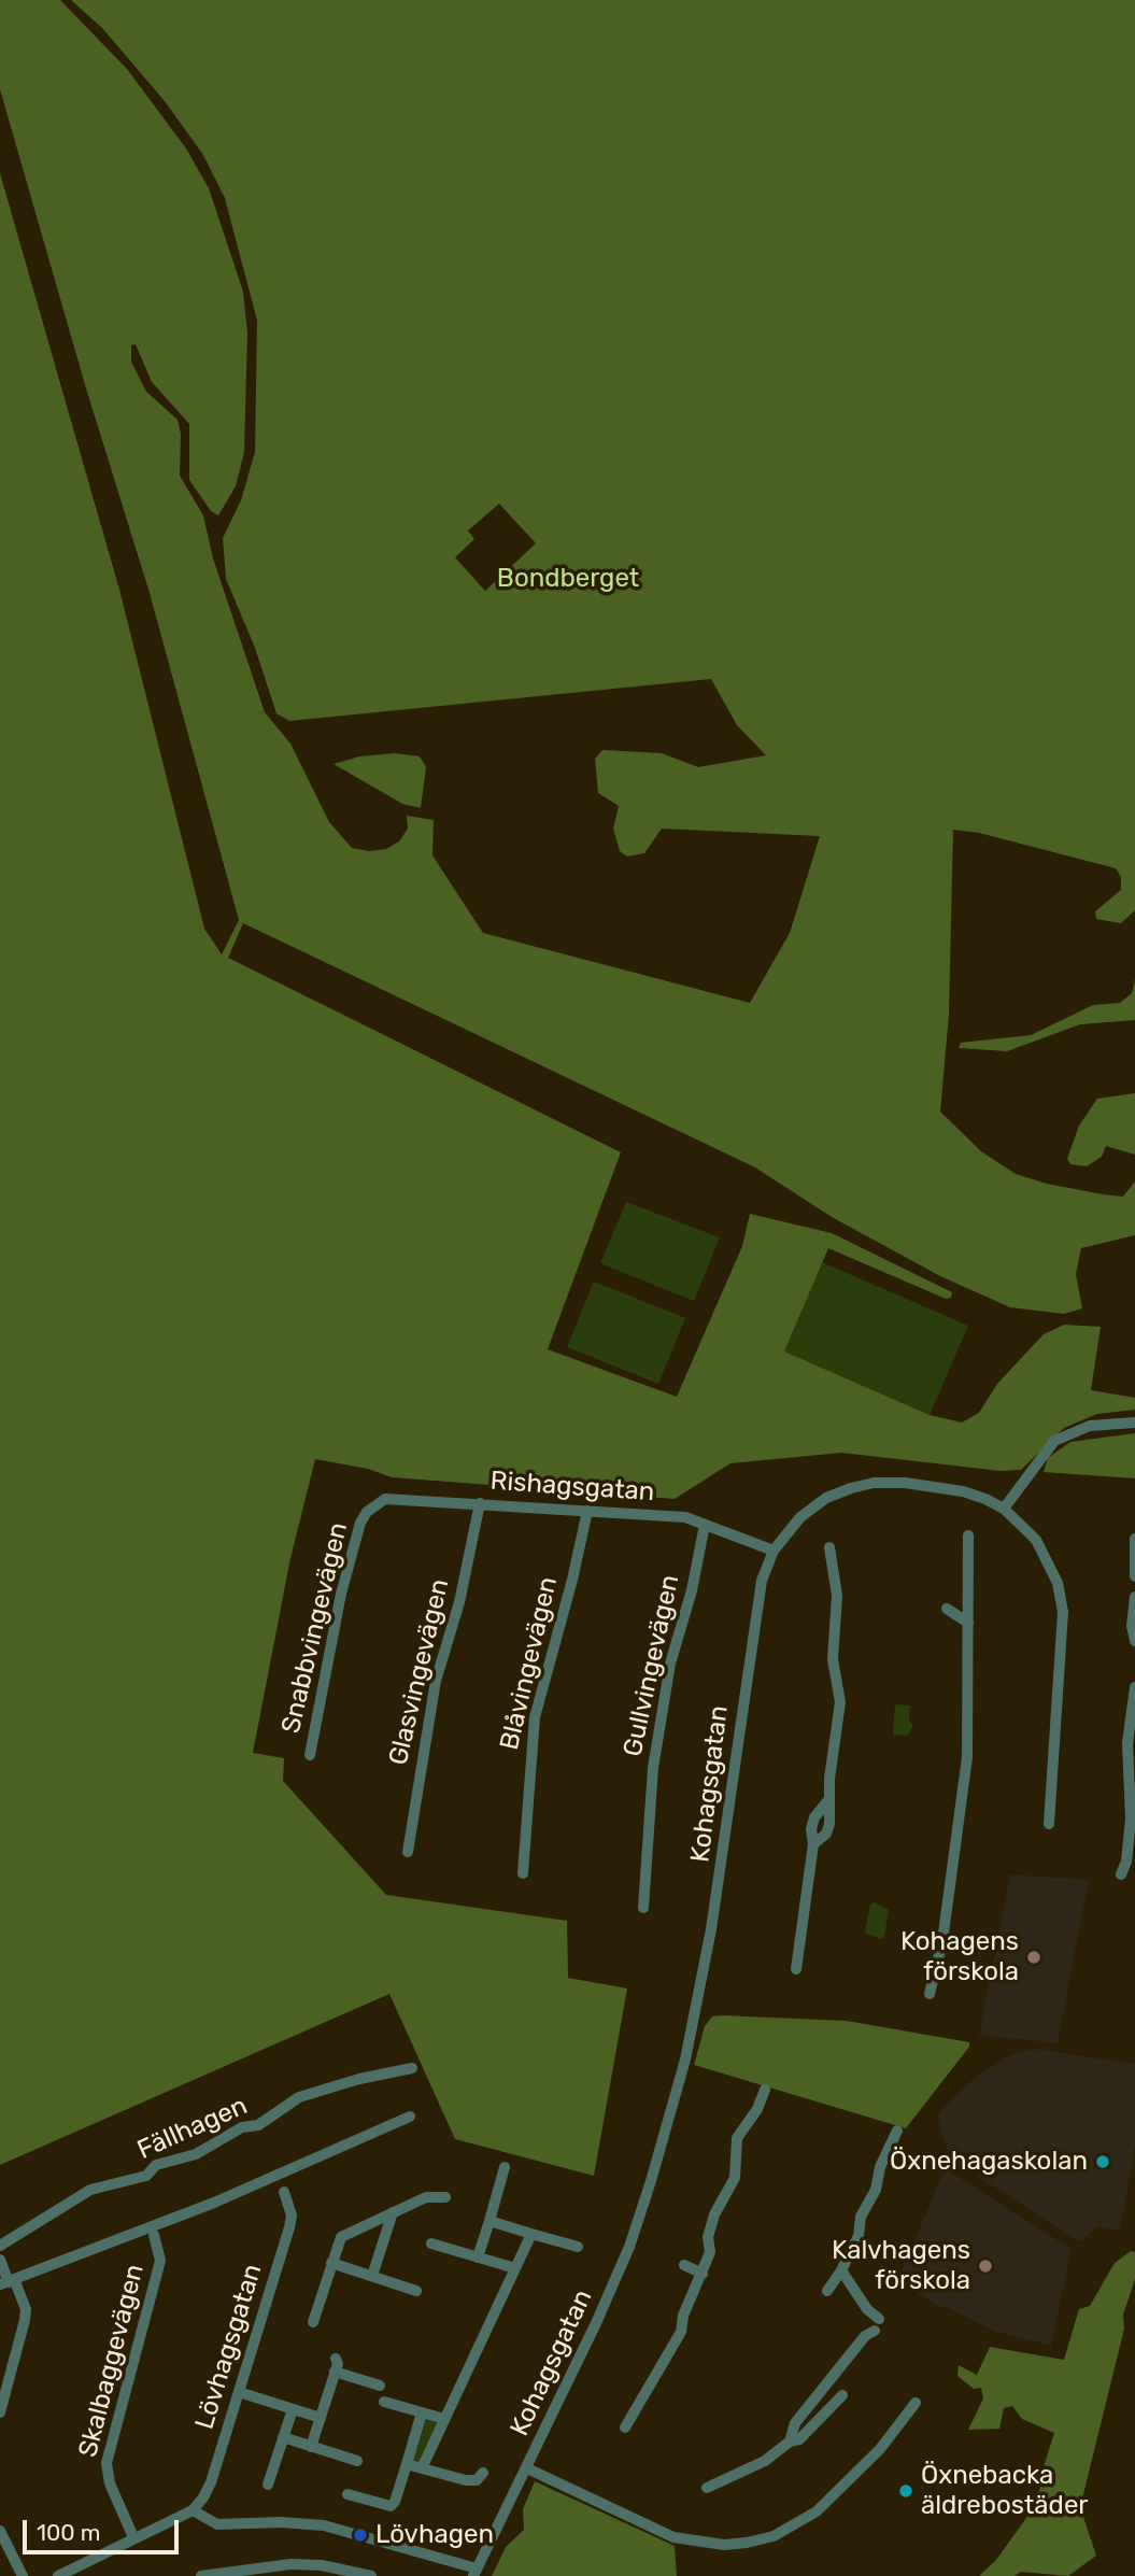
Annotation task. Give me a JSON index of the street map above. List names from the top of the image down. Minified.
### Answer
{"streets":{"street":["Rishagsgatan","Snabbvingevägen","Blåvingevägen","Gullvingevägen","Glasvingevägen","Kohagsgatan","Fällhagen","Lövhagsgatan","Skalbaggevägen"]},"crossings":[["Rishagsgatan","Snabbvingevägen"],["Rishagsgatan","Blåvingevägen"],["Rishagsgatan","Gullvingevägen"],["Rishagsgatan","Glasvingevägen"],["Rishagsgatan","Kohagsgatan"]],"parks":["Bondberget"],"places":["Kohagens förskola","Öxnehagaskolan","Kalvhagens förskola","Öxnebacka äldrebostäder","Lövhagen"],"scale_bar":"100 m"}
